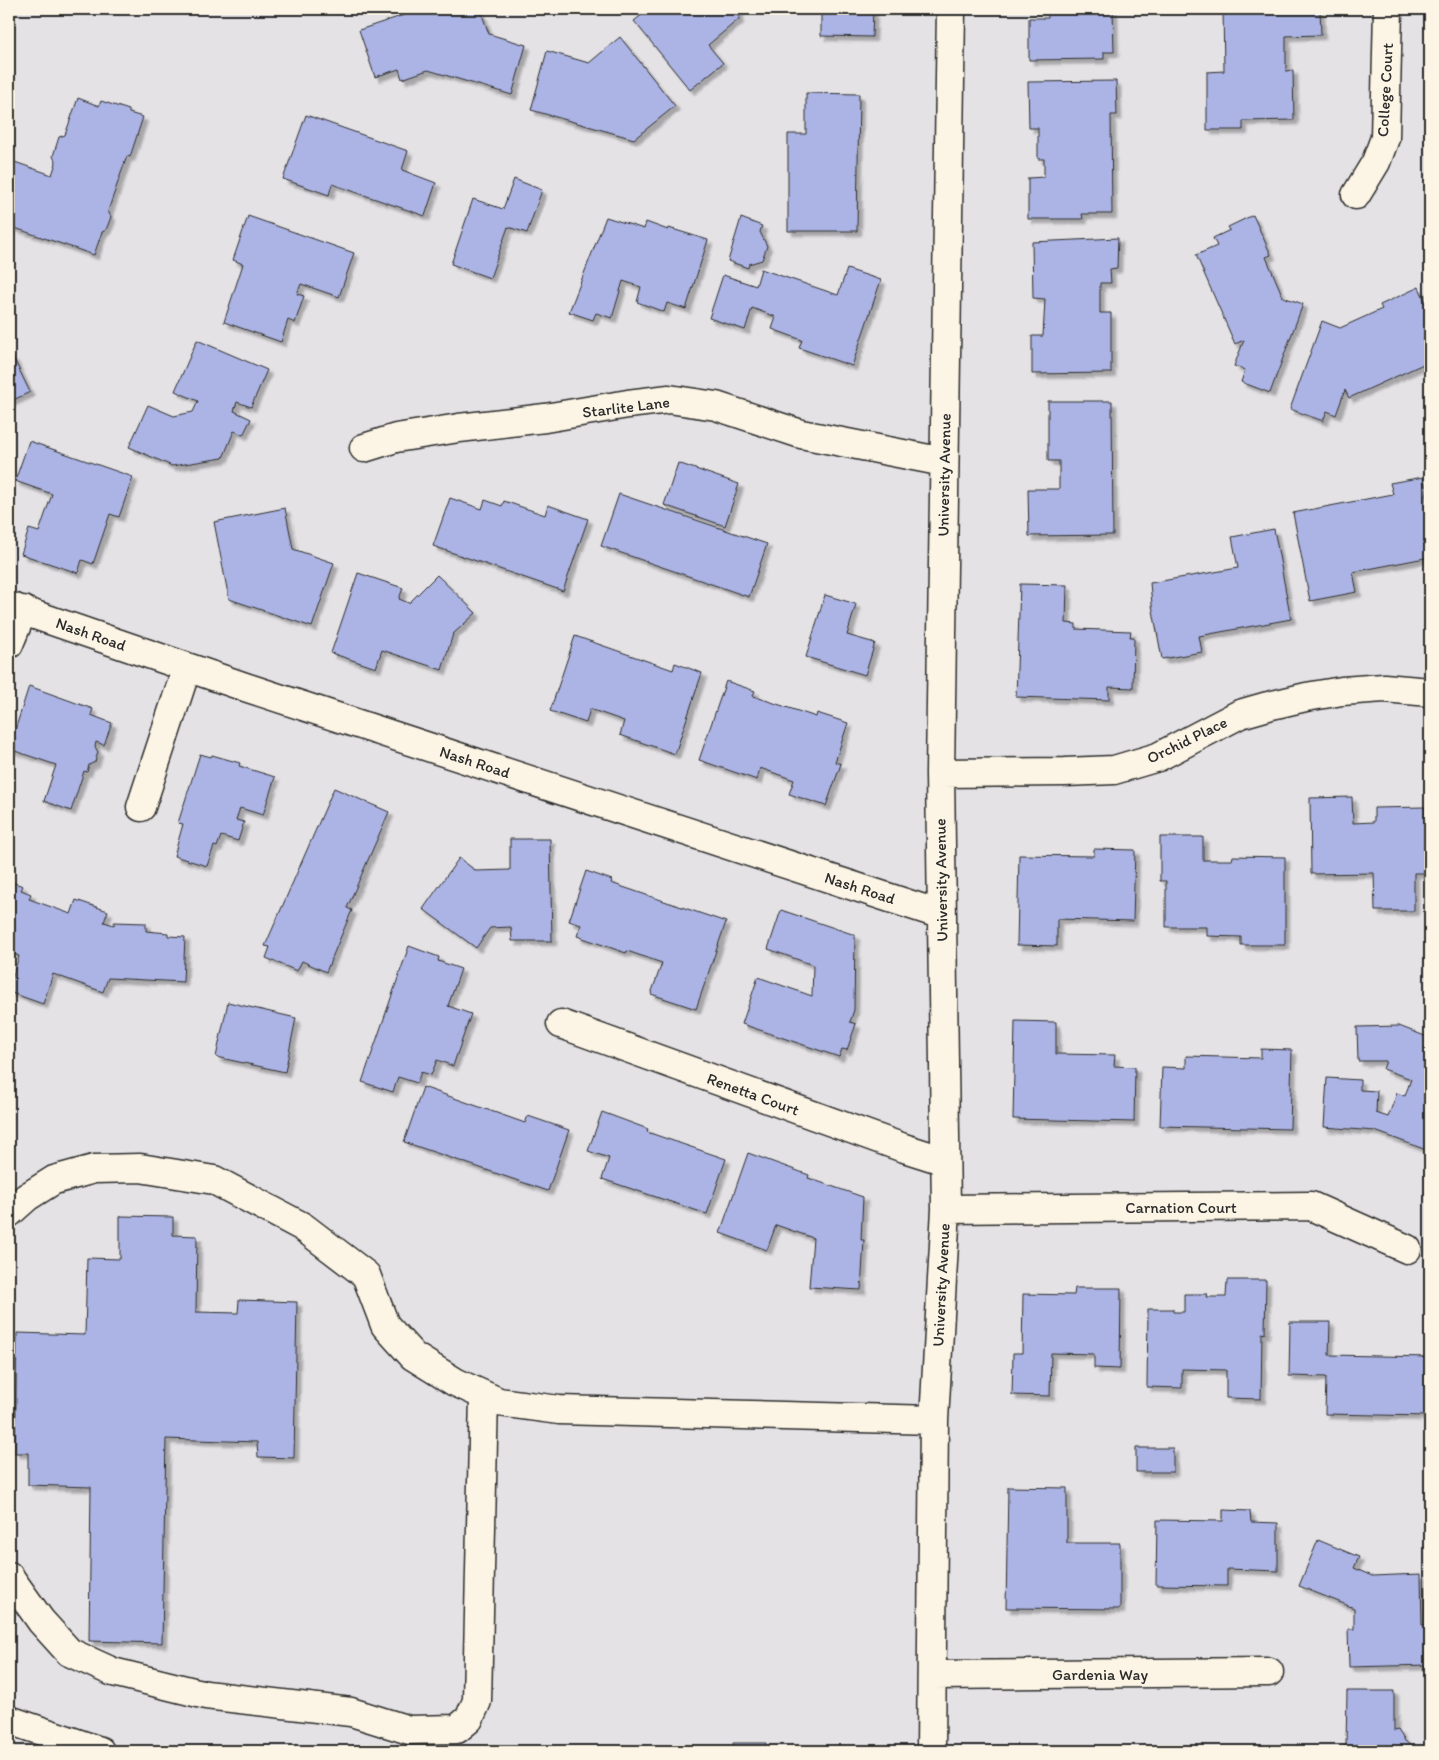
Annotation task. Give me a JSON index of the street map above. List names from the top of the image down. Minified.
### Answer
{"streets":{"street":["College Court","Starlite Lane","University Avenue","Nash Road","Orchid Place","Renetta Court","Carnation Court","Gardenia Way"]},"crossings":[["Starlite Lane","University Avenue"],["University Avenue","Nash Road"],["University Avenue","Orchid Place"],["University Avenue","Renetta Court"],["University Avenue","Carnation Court"],["University Avenue","Gardenia Way"]]}
